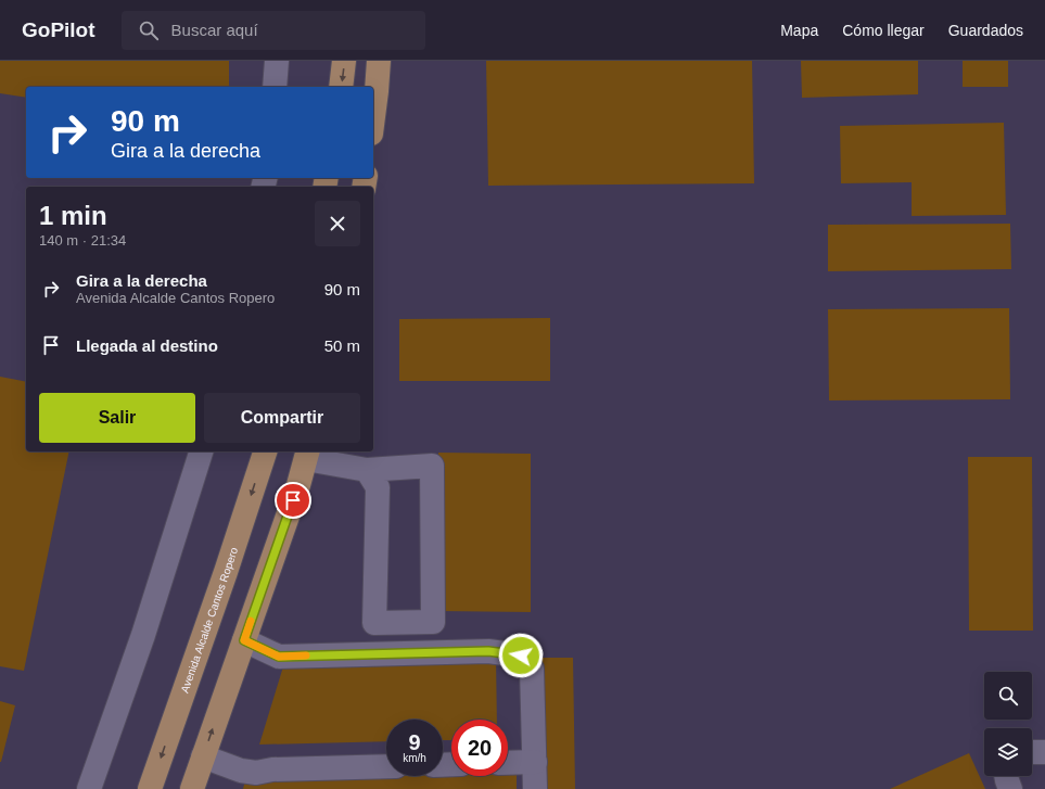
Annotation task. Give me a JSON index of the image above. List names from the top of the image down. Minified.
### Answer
{"streets":{"main road":["Avenida Alcalde Cantos Ropero"]},"page":{"header":"GoPilot","search":"Buscar aquí","nav":["Mapa","Cómo llegar","Guardados"],"turn":["90 m","Gira a la derecha"],"heading":["1 min","140 m · 21:34"],"list":[{"name":"Gira a la derecha","note":"Avenida Alcalde Cantos Ropero","value":"90 m"},{"name":"Llegada al destino","value":"50 m"}],"buttons":["Salir","Compartir"],"speed":"9 km/h","limit":"20"}}
